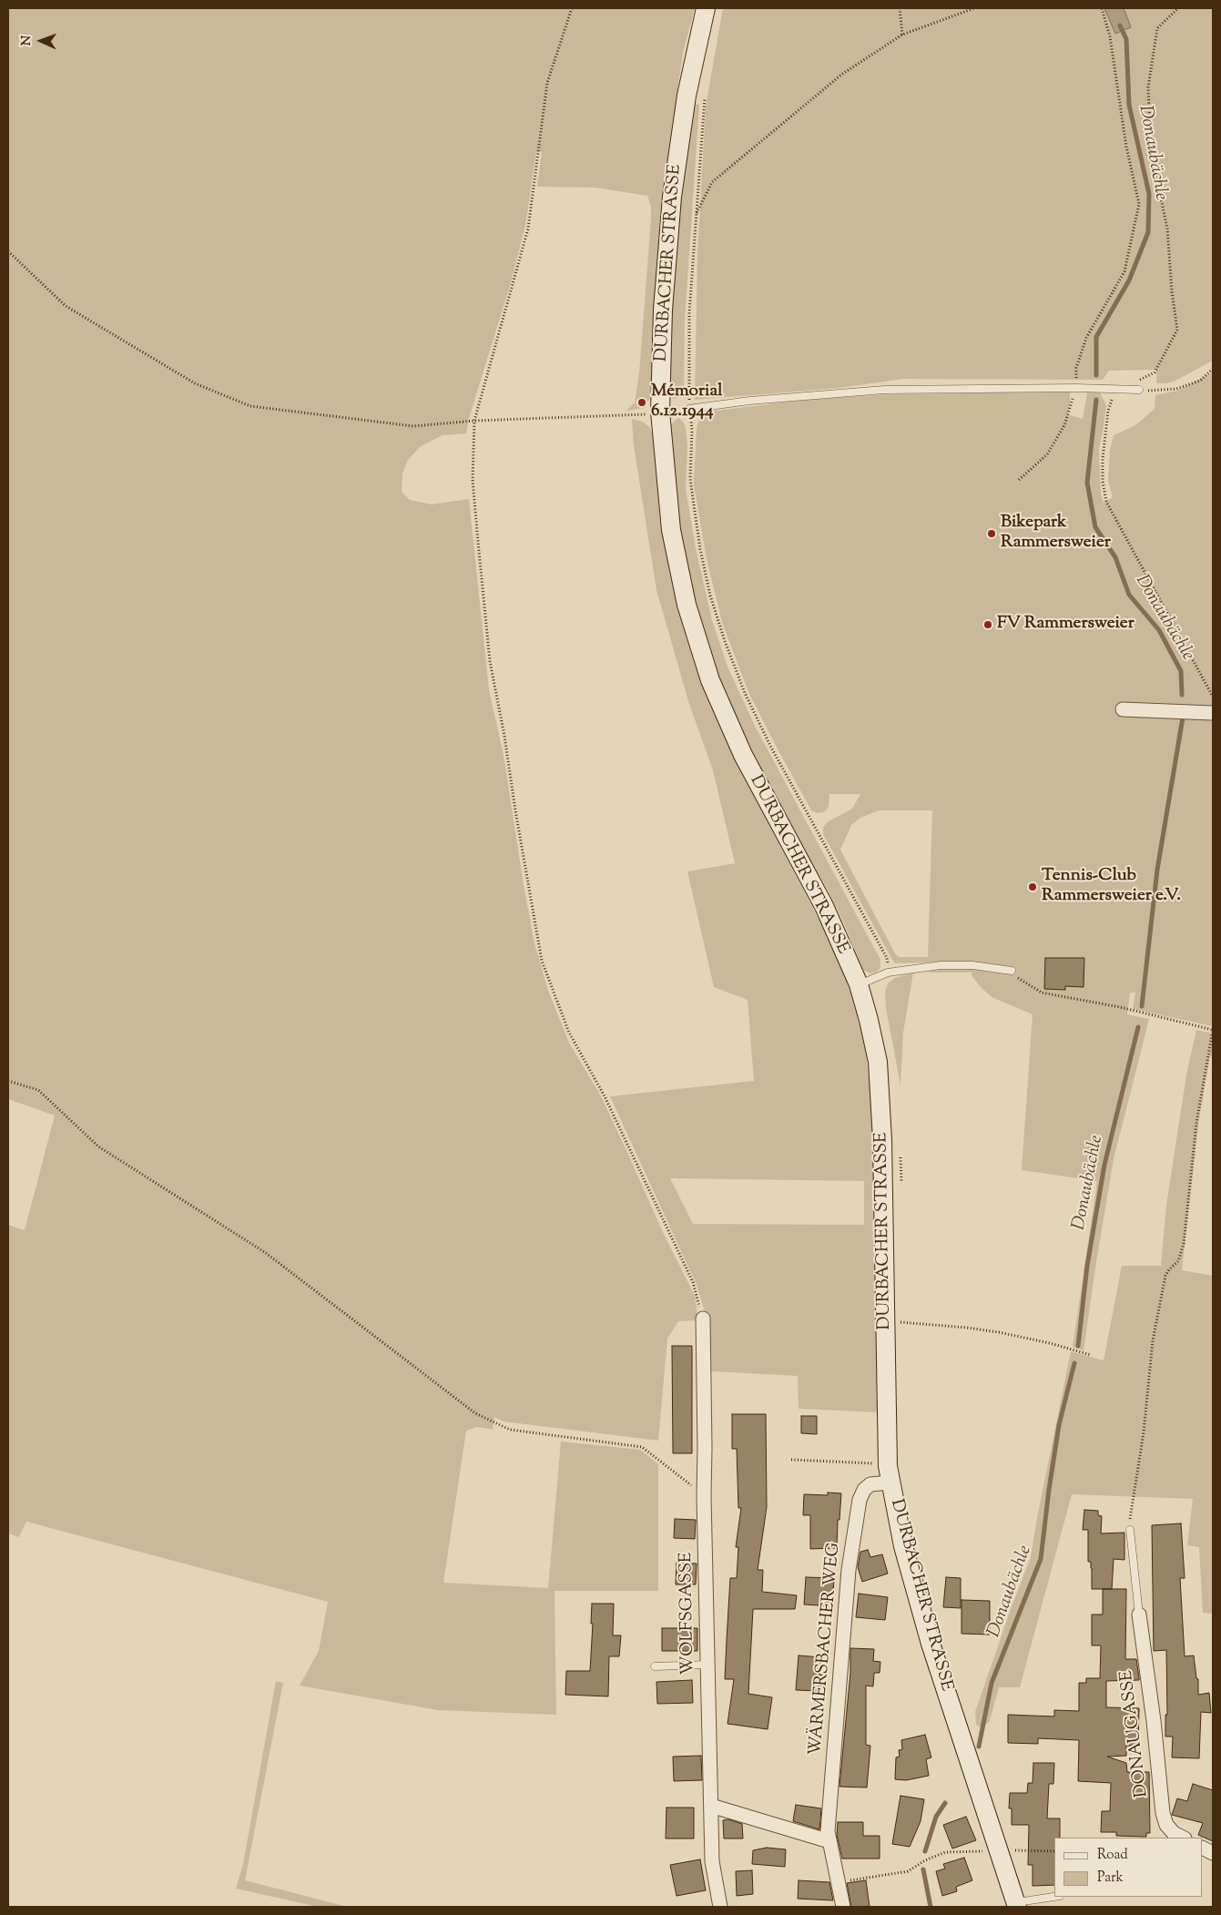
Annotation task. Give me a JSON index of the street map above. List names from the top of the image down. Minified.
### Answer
{"streets":{"street":["DURBACHER STRASSE","WOLFSGASSE","WÄRMERSBACHER WEG","DONAUGASSE"]},"crossings":[["DURBACHER STRASSE","WÄRMERSBACHER WEG"]],"water":["Donaubächle"],"places":["Mémorial 6.12.1944","Bikepark Rammersweier","FV Rammersweier","Tennis-Club Rammersweier e.V."],"legend":["Road","Park"],"north":"left"}
